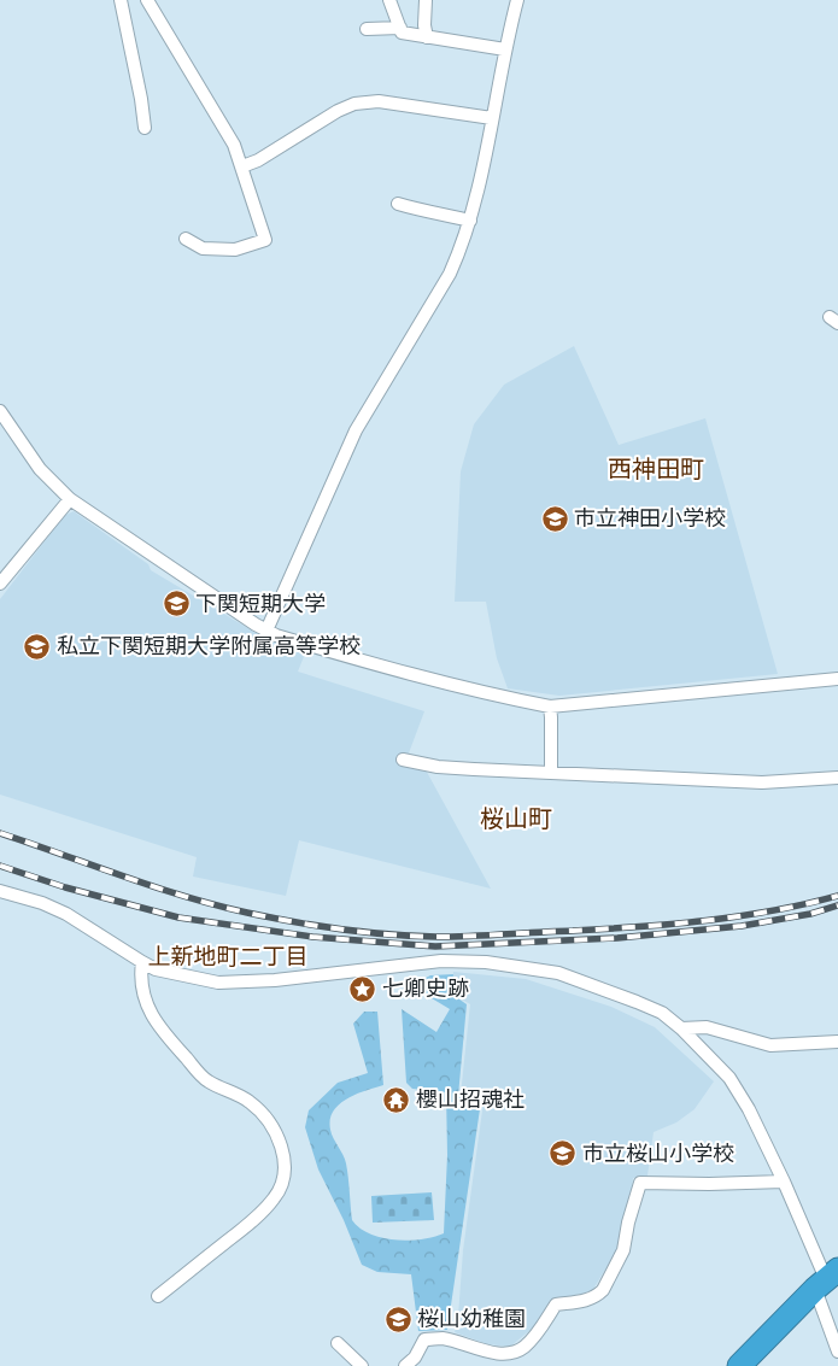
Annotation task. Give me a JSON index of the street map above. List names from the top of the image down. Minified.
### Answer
{"districts":["西神田町","桜山町","上新地町二丁目"],"places":{"school or university":["市立神田小学校","下関短期大学","私立下関短期大学附属高等学校","市立桜山小学校","桜山幼稚園"],"place":["七卿史跡"],"temple":["櫻山招魂社"]}}
